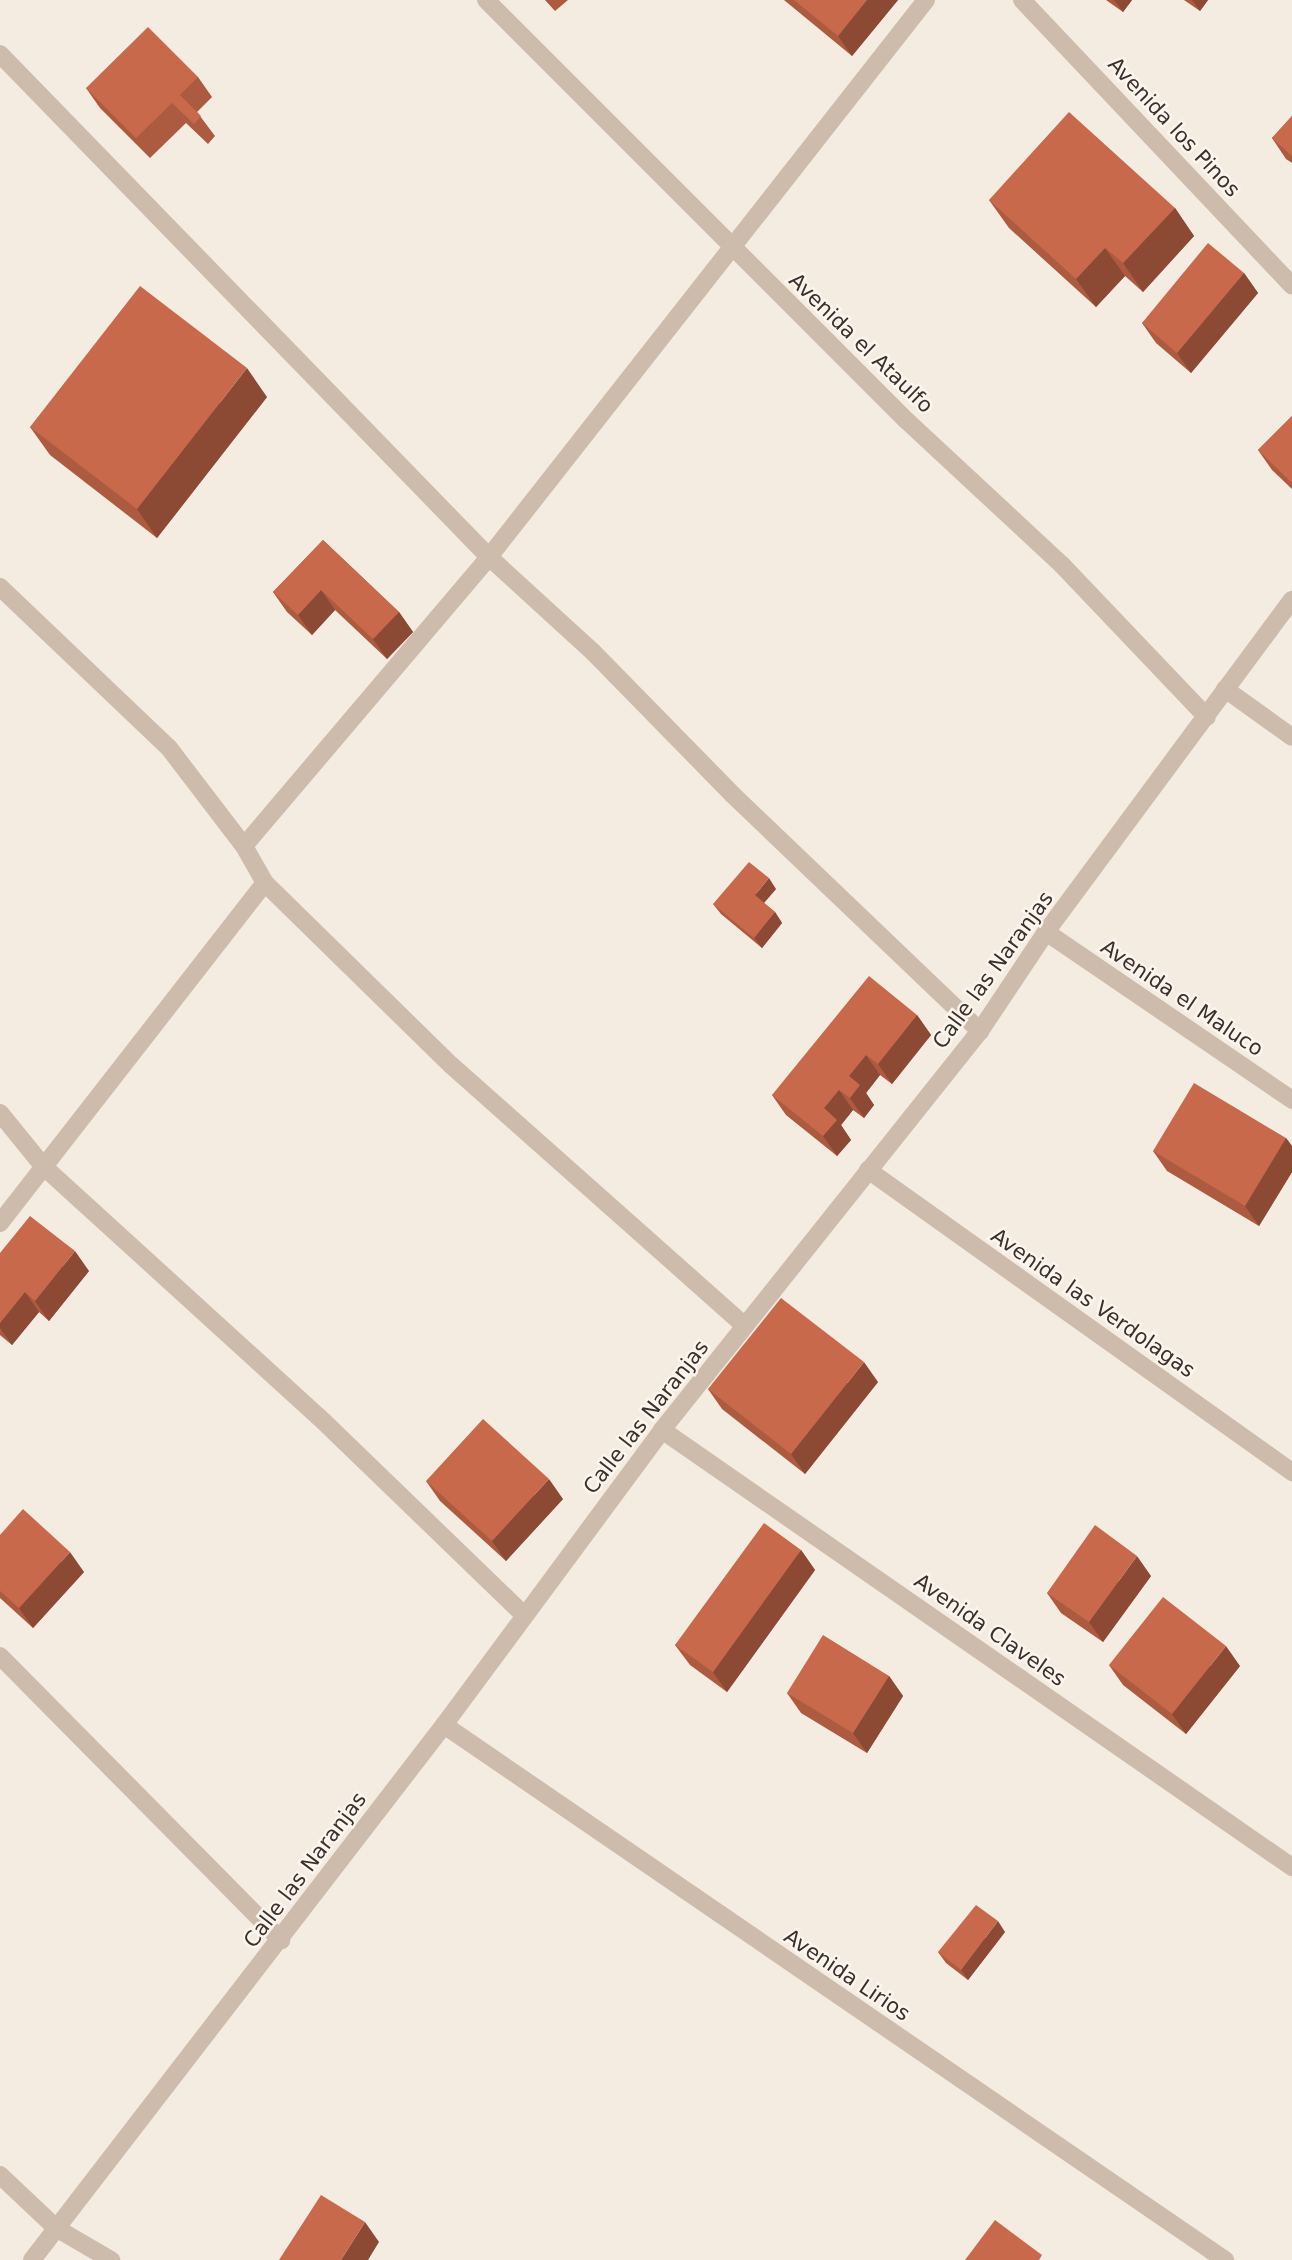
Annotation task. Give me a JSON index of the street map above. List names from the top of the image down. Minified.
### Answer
{"streets":{"street":["Avenida los Pinos","Avenida el Ataulfo","Calle las Naranjas","Avenida el Maluco","Avenida las Verdolagas","Avenida Claveles","Avenida Lirios"]},"crossings":[["Avenida el Ataulfo","Calle las Naranjas"],["Calle las Naranjas","Avenida el Maluco"],["Calle las Naranjas","Avenida las Verdolagas"],["Calle las Naranjas","Avenida Claveles"],["Calle las Naranjas","Avenida Lirios"]]}
